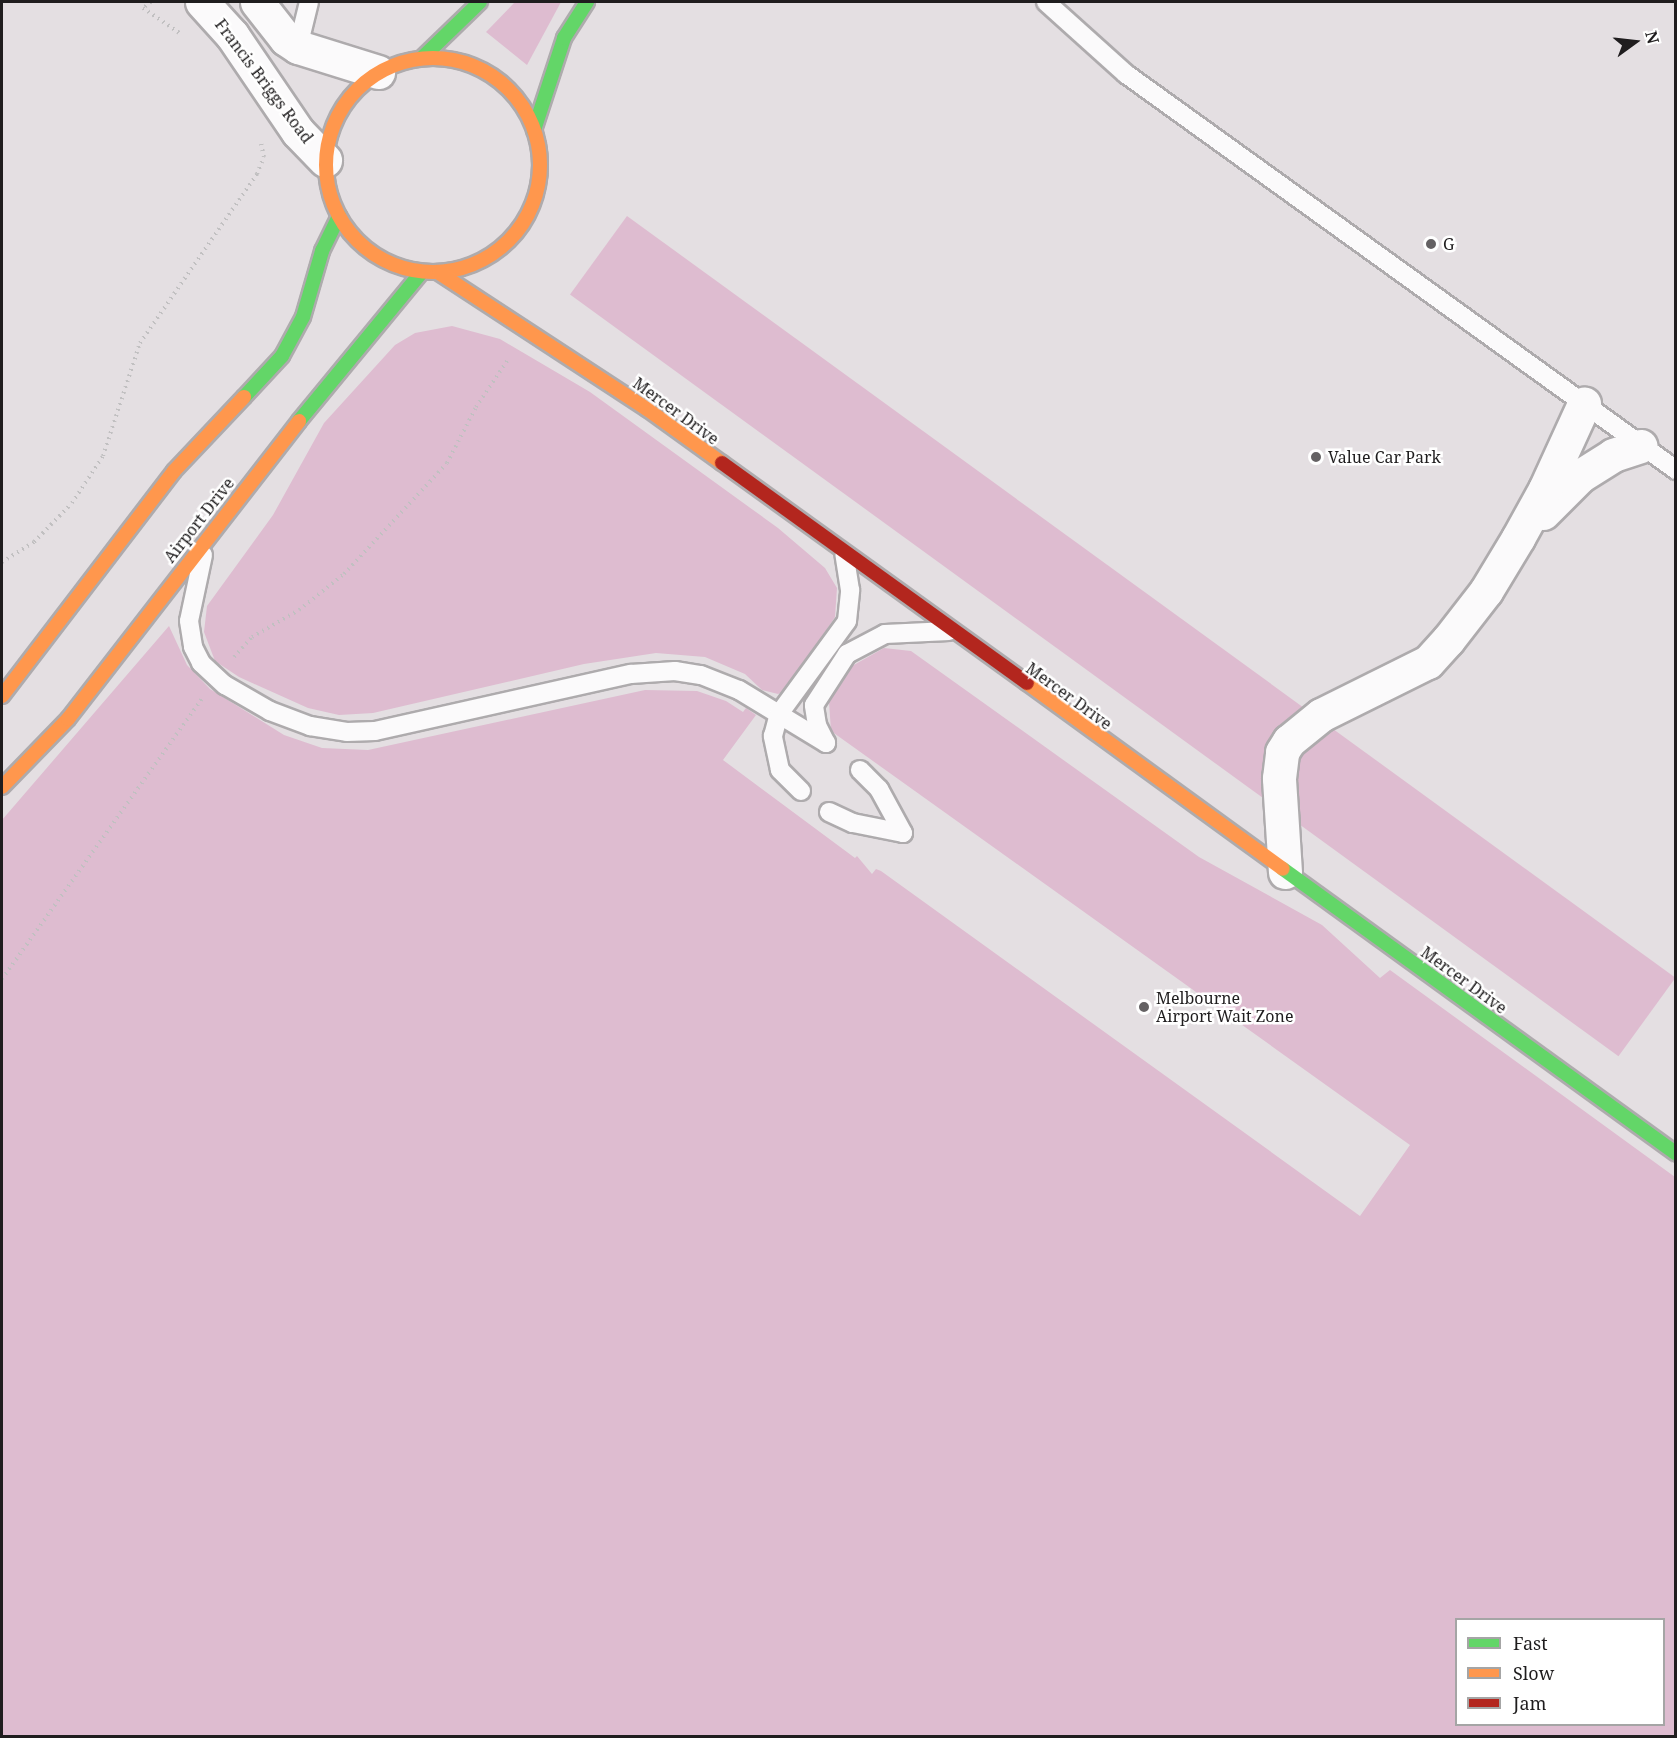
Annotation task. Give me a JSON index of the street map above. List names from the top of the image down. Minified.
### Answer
{"streets":{"main road":["Mercer Drive","Airport Drive"],"street":["Francis Briggs Road"]},"crossings":[["Francis Briggs Road","Mercer Drive"],["Francis Briggs Road","Airport Drive"],["Mercer Drive","Airport Drive"]],"places":["G","Value Car Park","Melbourne Airport Wait Zone"],"legend":["Fast","Slow","Jam"],"north":"right"}
